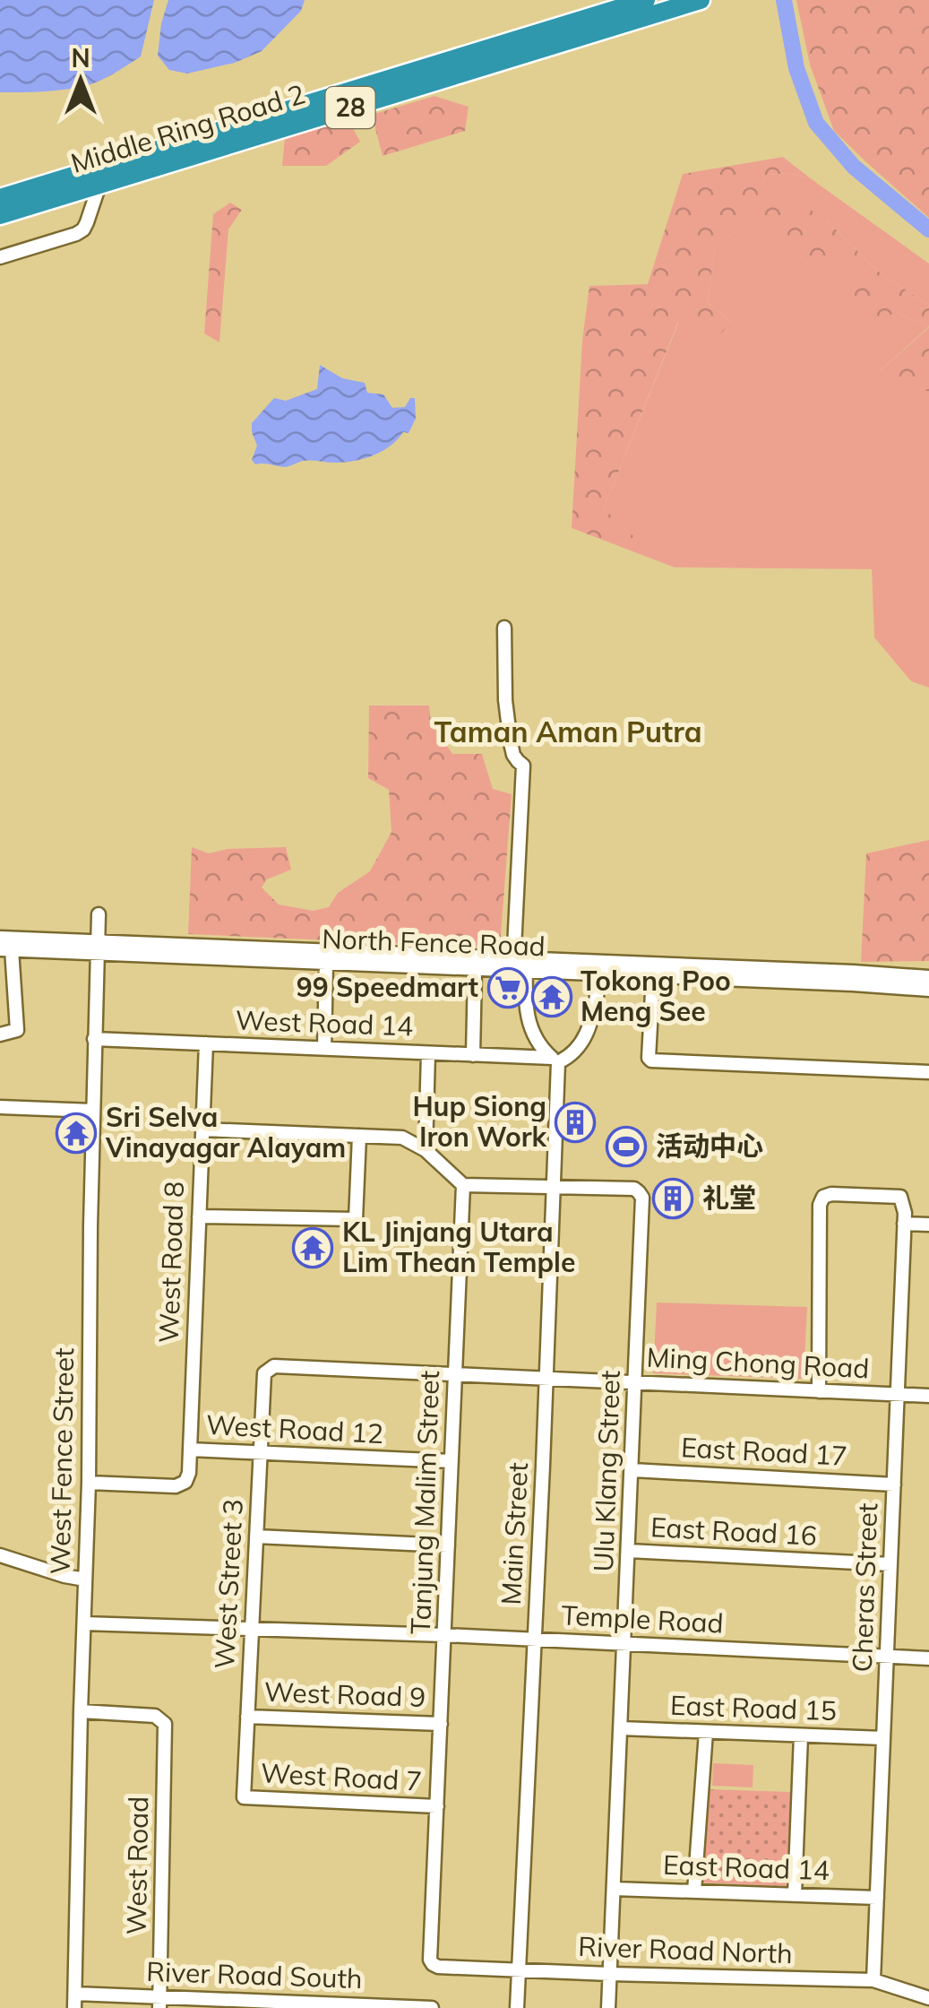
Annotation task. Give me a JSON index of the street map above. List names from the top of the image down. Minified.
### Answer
{"streets":{"highway":["28","Middle Ring Road 2"],"street":["North Fence Road","West Road 14","West Road 8","Ming Chong Road","West Road 12","East Road 17","West Fence Street","Ulu Klang Street","Tanjung Malim Street","East Road 16","Main Street","West Street 3","Cheras Street","Temple Road","West Road 9","East Road 15","West Road 7","West Road","East Road 14","River Road North","River Road South"]},"crossings":[["North Fence Road","West Fence Street"],["West Road 14","West Road 8"],["West Road 14","West Fence Street"],["West Road 14","Main Street"],["West Road 8","West Road 12"],["West Road 8","West Fence Street"],["Ming Chong Road","Ulu Klang Street"],["Ming Chong Road","Tanjung Malim Street"],["Ming Chong Road","Main Street"],["Ming Chong Road","West Street 3"],["Ming Chong Road","Cheras Street"],["West Road 12","Tanjung Malim Street"],["West Road 12","West Street 3"],["East Road 17","Ulu Klang Street"],["East Road 17","Cheras Street"],["West Fence Street","Temple Road"],["West Fence Street","West Road"],["West Fence Street","River Road South"],["Ulu Klang Street","East Road 16"],["Ulu Klang Street","Main Street"],["Ulu Klang Street","Temple Road"],["Ulu Klang Street","East Road 15"],["Ulu Klang Street","East Road 14"],["Ulu Klang Street","River Road North"],["Tanjung Malim Street","Temple Road"],["Tanjung Malim Street","West Road 9"],["Tanjung Malim Street","West Road 7"],["Tanjung Malim Street","River Road North"],["East Road 16","Cheras Street"],["Main Street","Temple Road"],["Main Street","River Road North"],["West Street 3","Temple Road"],["West Street 3","West Road 9"],["West Street 3","West Road 7"],["Cheras Street","Temple Road"],["Cheras Street","East Road 15"],["Cheras Street","East Road 14"],["Cheras Street","River Road North"],["West Road","River Road South"]],"districts":["Taman Aman Putra"],"places":{"supermarket":["99 Speedmart"],"temple":["Tokong Poo Meng See","Sri Selva Vinayagar Alayam","KL Jinjang Utara Lim Thean Temple"],"building":["Hup Siong Iron Work","礼堂"],"sports":["活动中心"]},"north":"top"}
